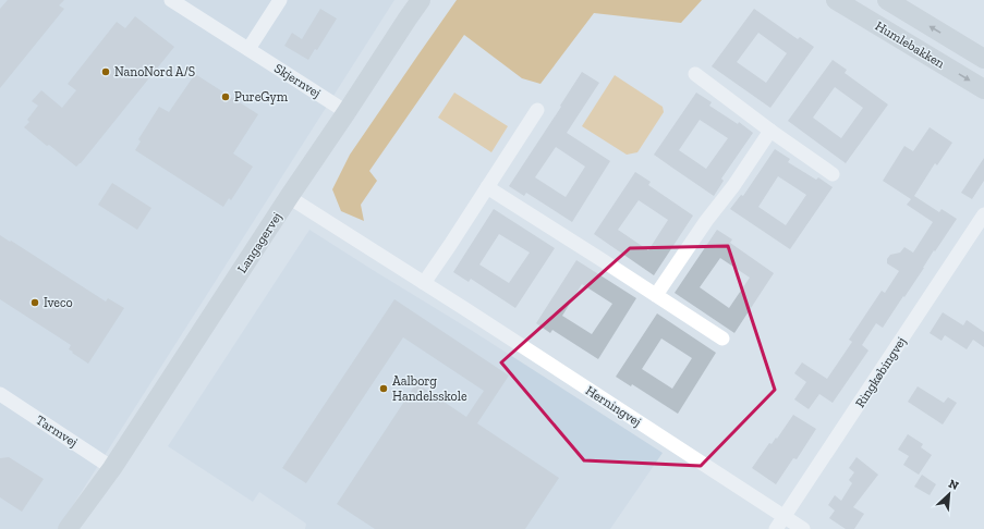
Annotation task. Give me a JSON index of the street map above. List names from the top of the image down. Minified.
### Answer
{"streets":{"street":["Humlebakken","Skjernvej","Langagervej","Ringkøbingvej","Herningvej","Tarmvej"]},"crossings":[["Skjernvej","Langagervej"],["Langagervej","Herningvej"],["Langagervej","Tarmvej"],["Ringkøbingvej","Herningvej"]],"places":["NanoNord A/S","PureGym","Iveco","Aalborg Handelsskole"],"north":"top right"}
